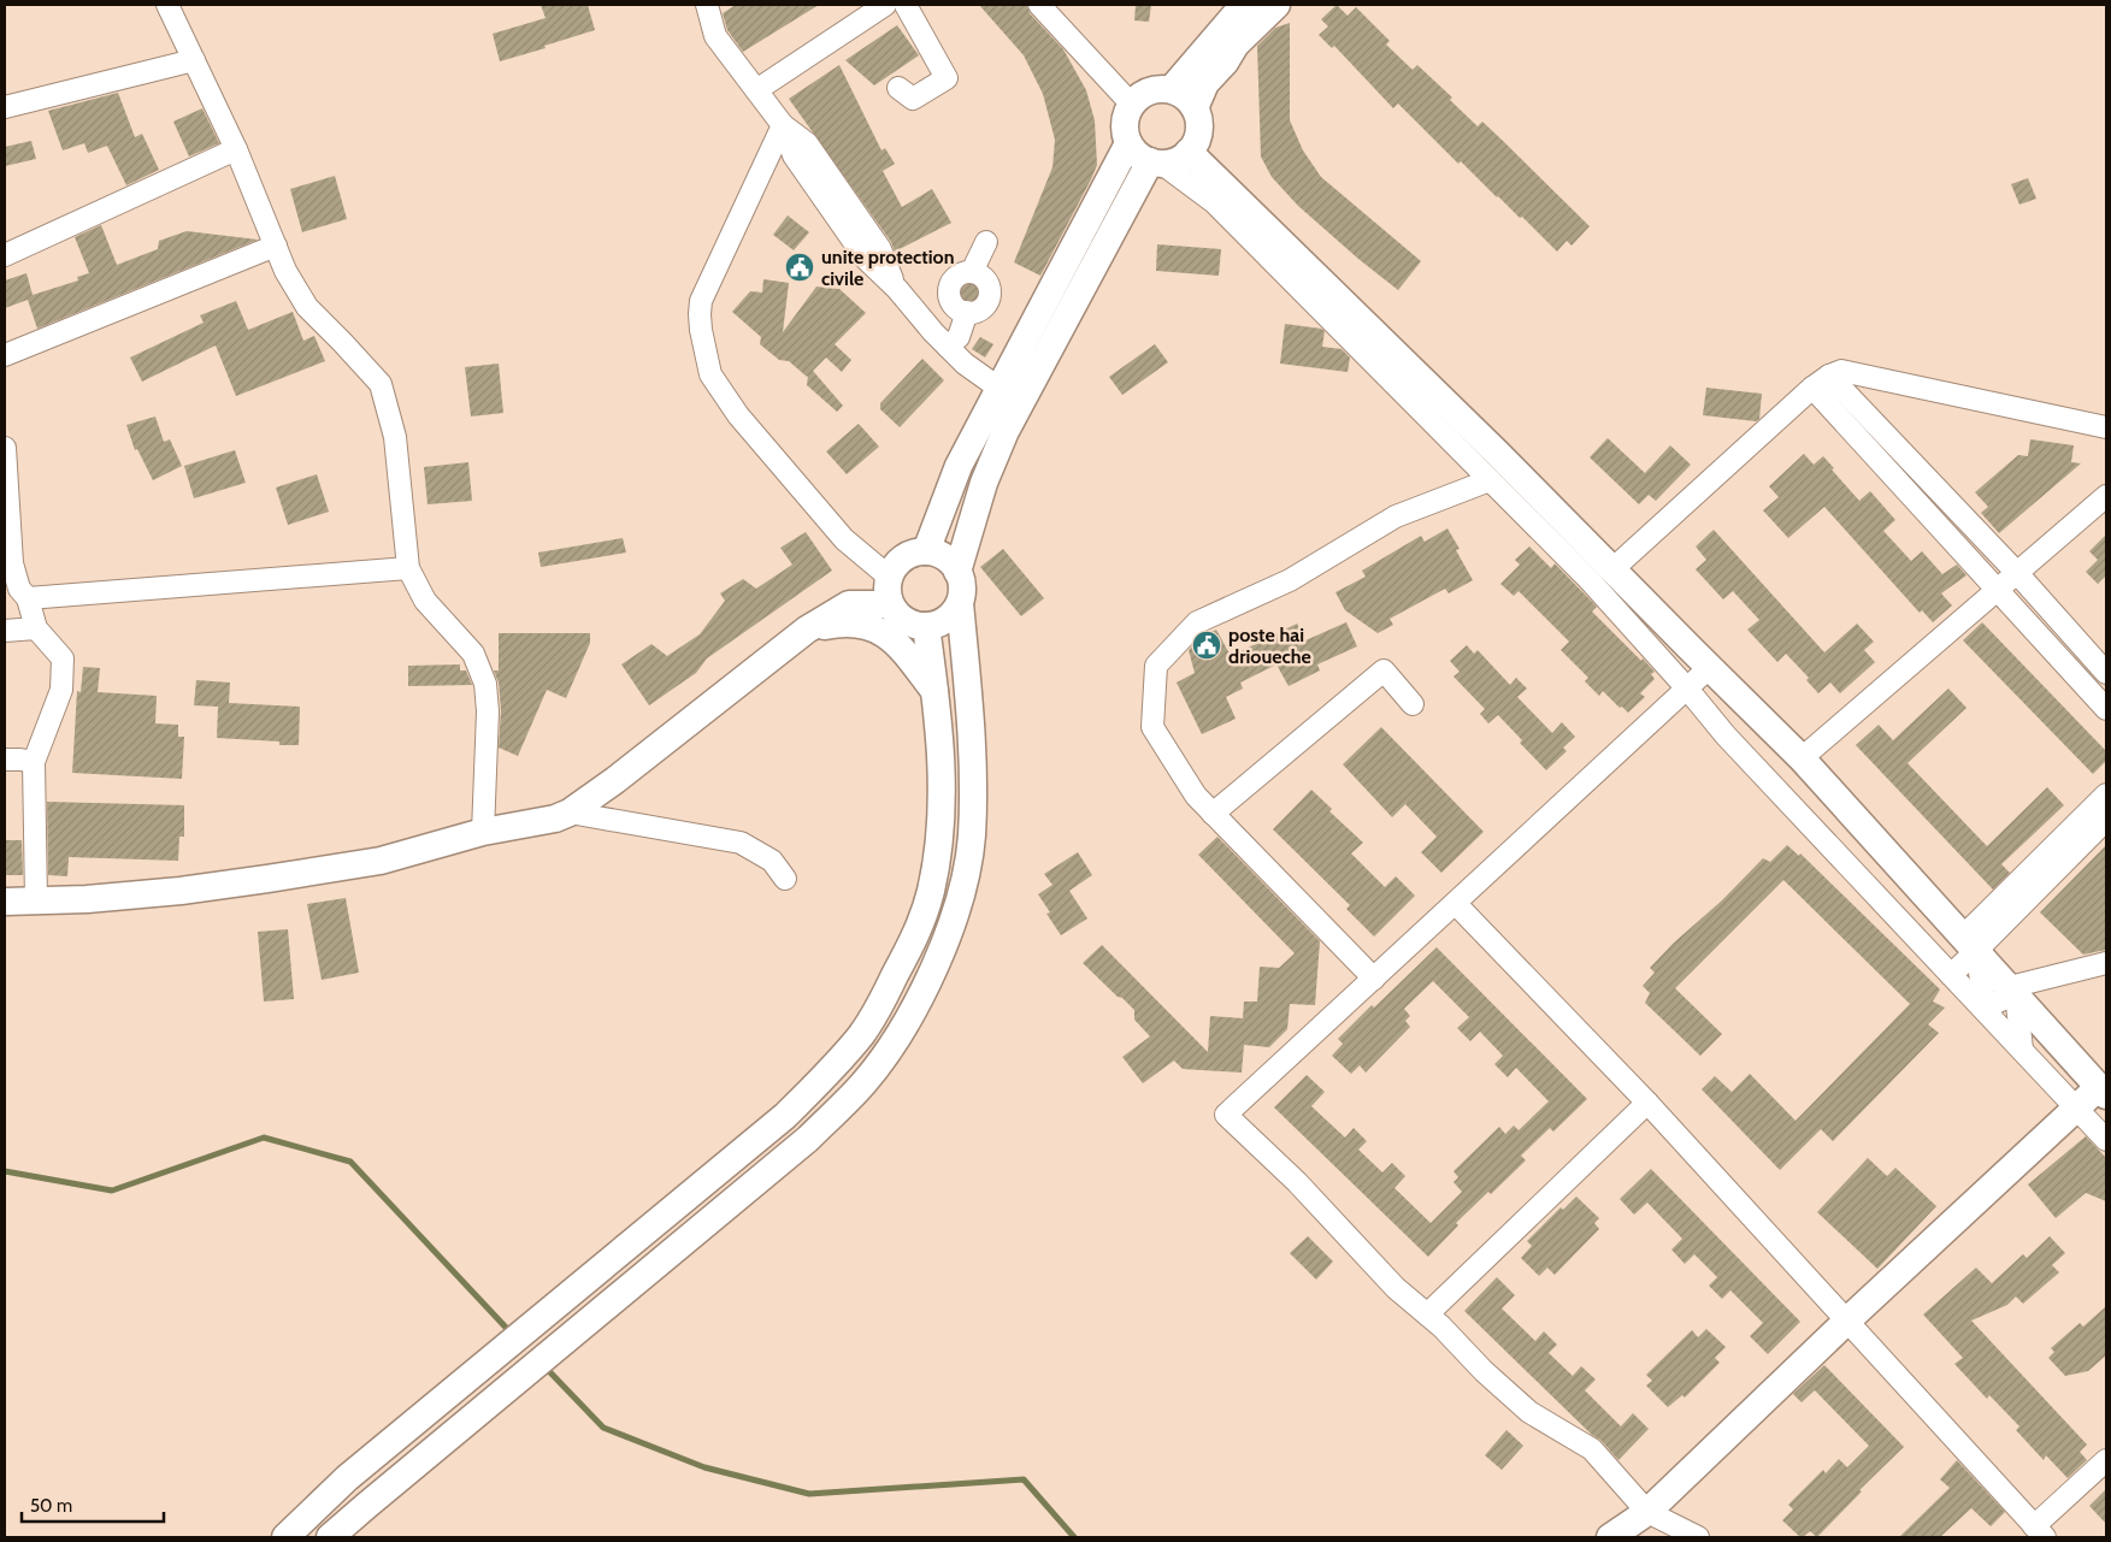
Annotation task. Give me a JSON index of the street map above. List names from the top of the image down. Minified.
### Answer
{"places":{"public building":["unite protection civile","poste hai drioueche"]},"scale_bar":"50 m"}
